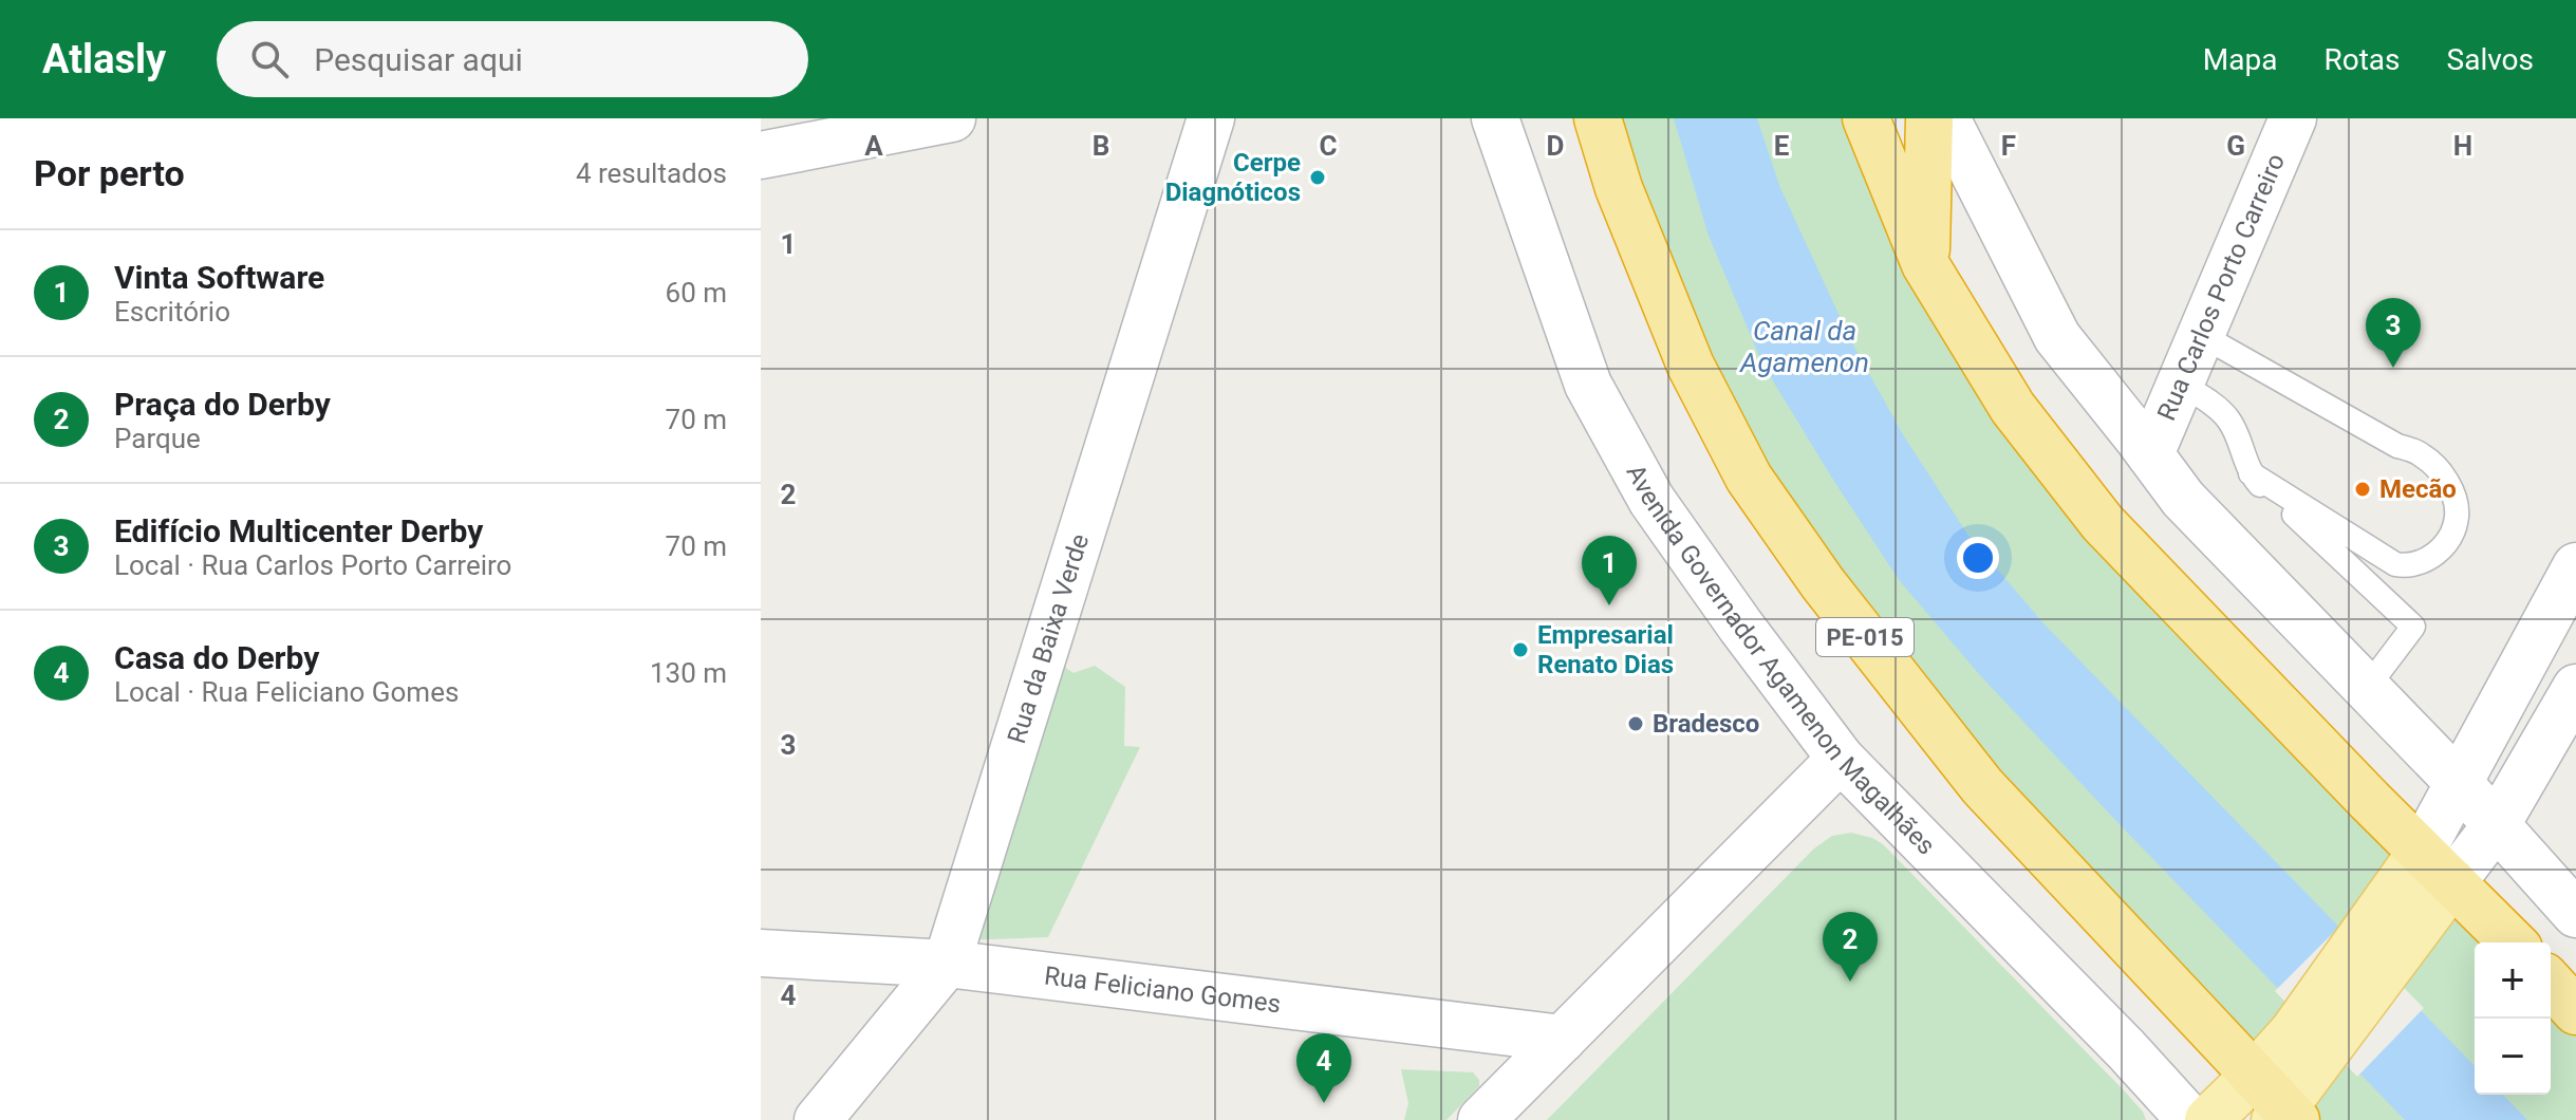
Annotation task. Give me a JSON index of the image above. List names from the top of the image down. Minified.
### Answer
{"streets":{"highway":["PE-015"],"street":["Rua Carlos Porto Carreiro","Rua da Baixa Verde","Avenida Governador Agamenon Magalhães","Rua Feliciano Gomes"]},"crossings":[["Rua da Baixa Verde","Rua Feliciano Gomes"]],"water":["Canal da Agamenon"],"places":["Cerpe Diagnóticos","Mecão","Empresarial Renato Dias","Bradesco"],"page":{"header":"Atlasly","search":"Pesquisar aqui","nav":["Mapa","Rotas","Salvos"],"heading":["Por perto","4 resultados"],"list":[{"mark":"1","name":"Vinta Software","note":"Escritório","value":"60 m"},{"mark":"2","name":"Praça do Derby","note":"Parque","value":"70 m"},{"mark":"3","name":"Edifício Multicenter Derby","note":"Local · Rua Carlos Porto Carreiro","value":"70 m"},{"mark":"4","name":"Casa do Derby","note":"Local · Rua Feliciano Gomes","value":"130 m"}],"pins":["3","1","2","4"],"map_buttons":["+","−"]},"grid":{"columns":["A","B","C","D","E","F","G","H"],"rows":["1","2","3","4"]}}
